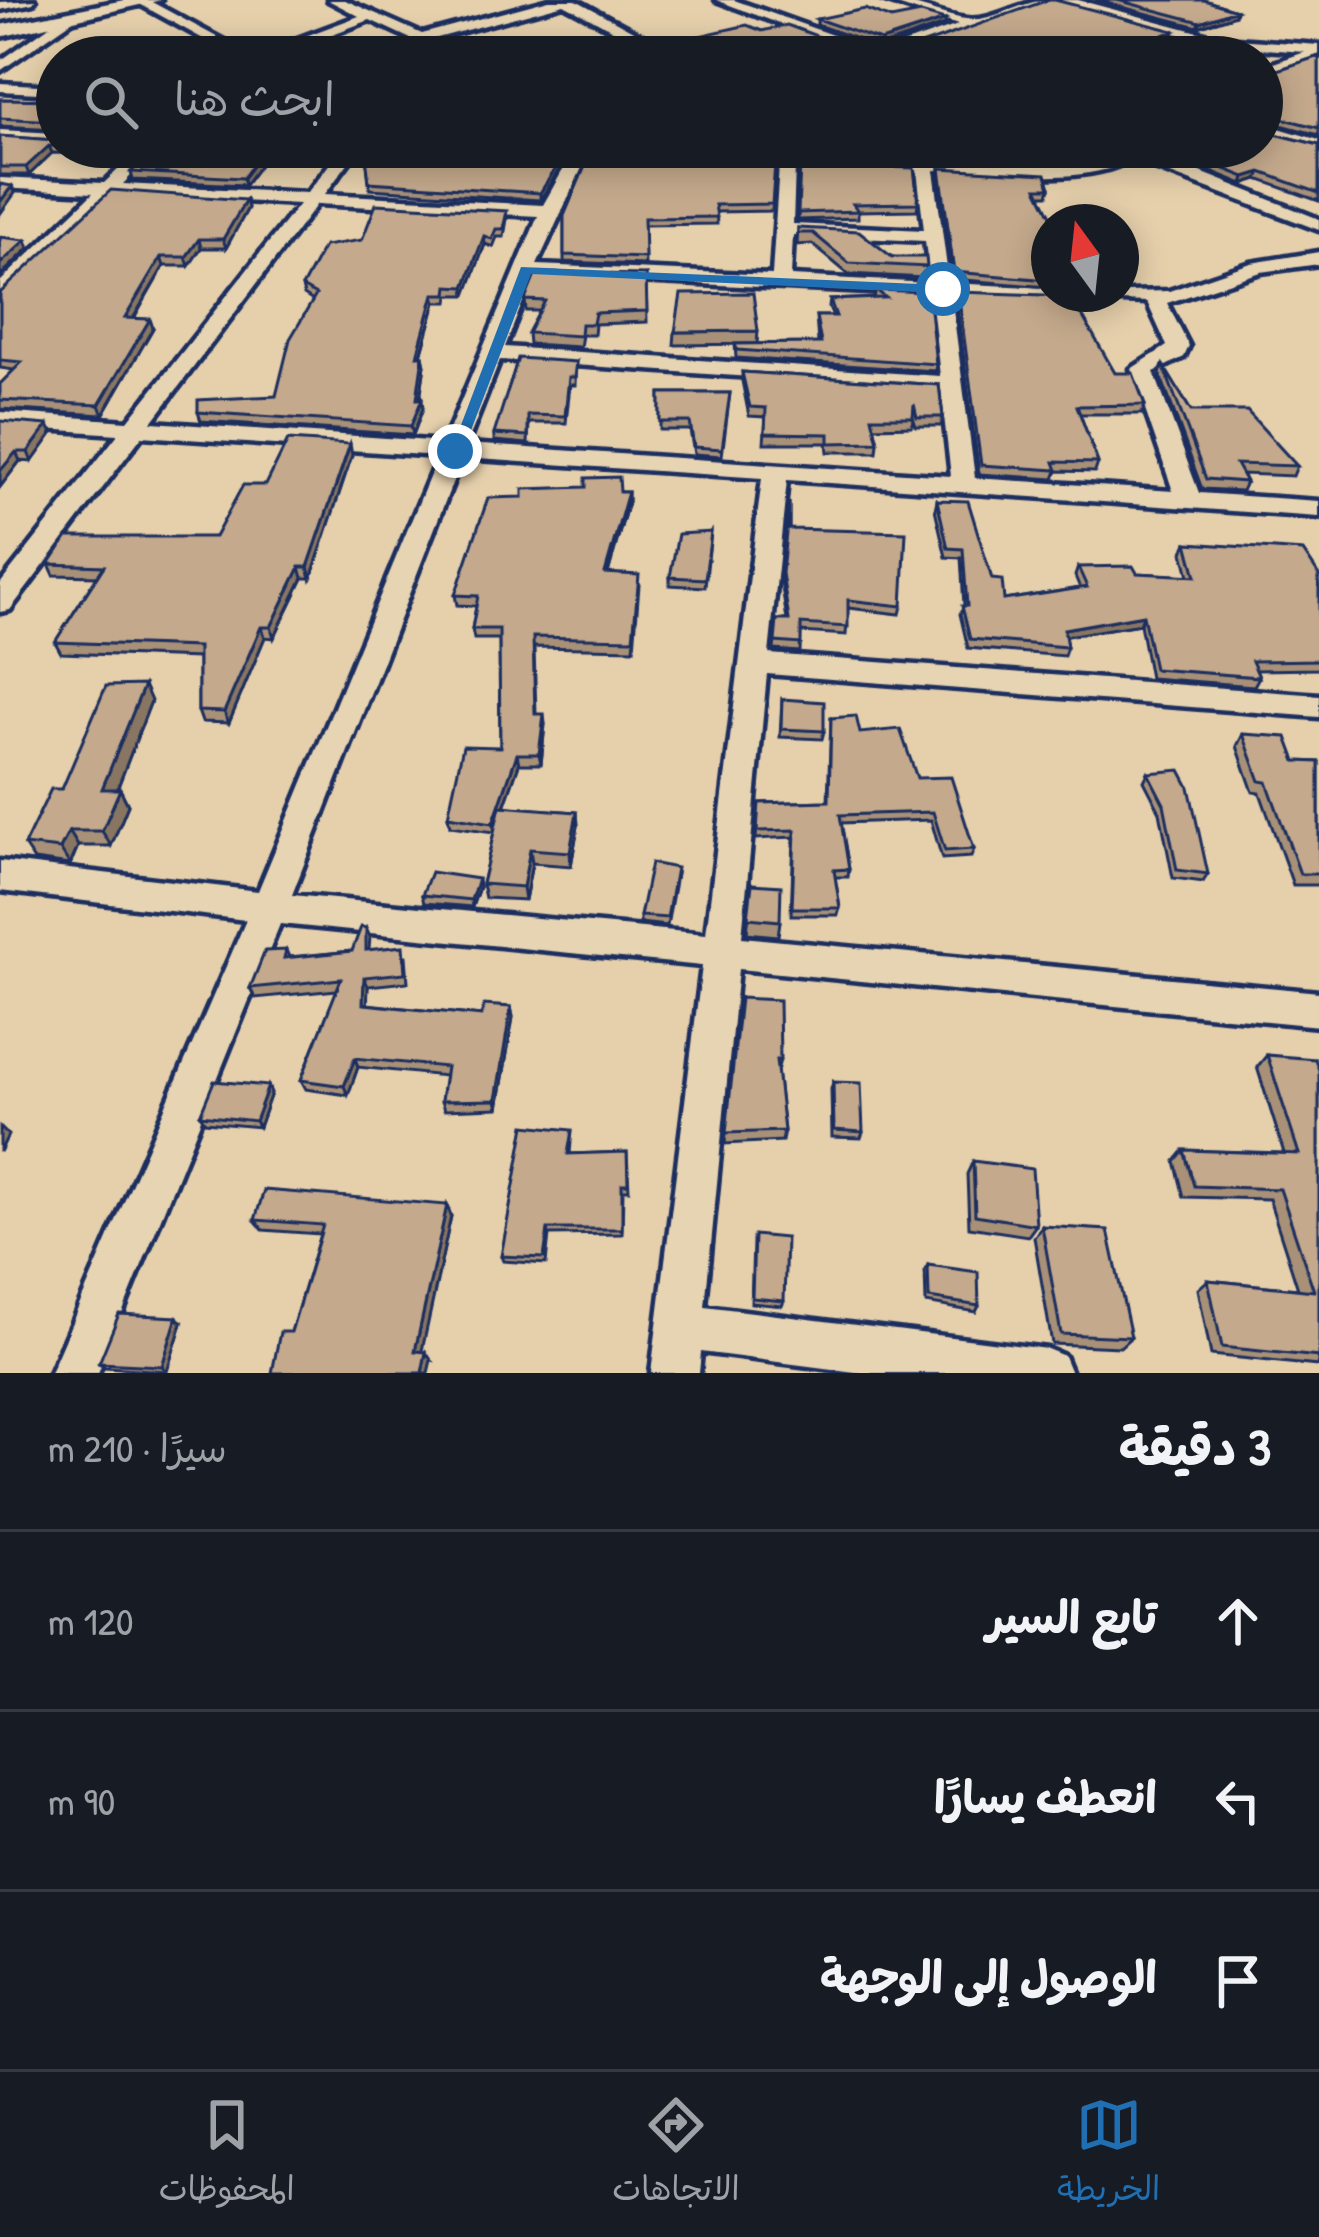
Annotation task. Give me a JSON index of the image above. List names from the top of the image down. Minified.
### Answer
{"north":"top","page":{"search":"ابحث هنا","heading":["3 دقيقة","سيرًا · 210 m"],"list":[["تابع السير","120 m"],["انعطف يسارًا","90 m"],"الوصول إلى الوجهة"],"nav":["الخريطة","الاتجاهات","المحفوظات"]}}
